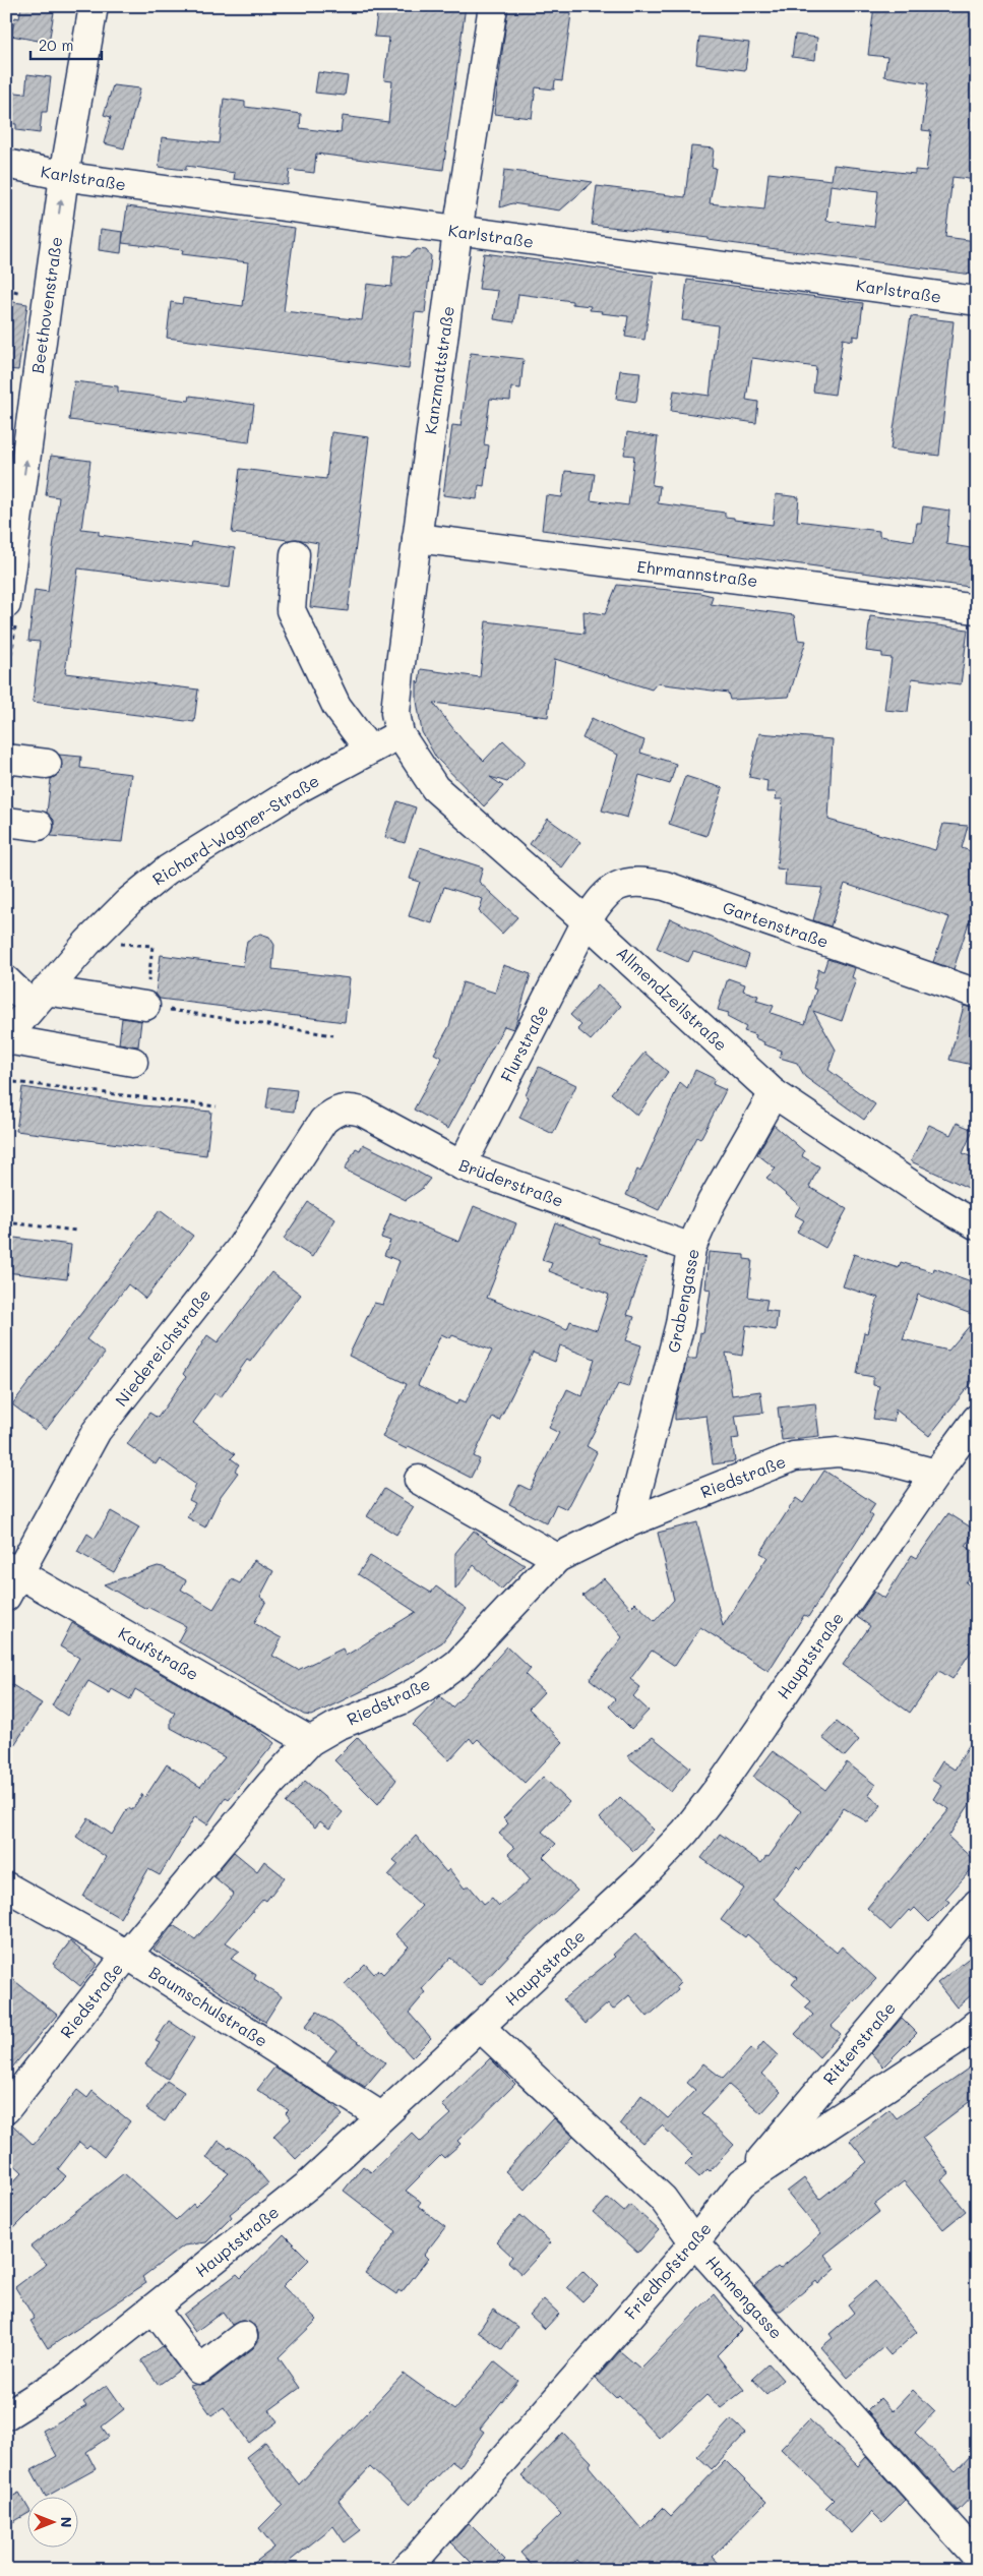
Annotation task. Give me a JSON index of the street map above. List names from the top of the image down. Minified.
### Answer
{"streets":{"street":["Karlstraße","Beethovenstraße","Kanzmattstraße","Ehrmannstraße","Richard-Wagner-Straße","Gartenstraße","Allmendzeilstraße","Flurstraße","Brüderstraße","Grabengasse","Niedereichstraße","Riedstraße","Kaufstraße","Hauptstraße","Baumschulstraße","Ritterstraße","Friedhofstraße","Hahnengasse"]},"crossings":[["Karlstraße","Beethovenstraße"],["Karlstraße","Kanzmattstraße"],["Kanzmattstraße","Ehrmannstraße"],["Kanzmattstraße","Richard-Wagner-Straße"],["Kanzmattstraße","Allmendzeilstraße"],["Richard-Wagner-Straße","Allmendzeilstraße"],["Gartenstraße","Allmendzeilstraße"],["Gartenstraße","Flurstraße"],["Allmendzeilstraße","Flurstraße"],["Allmendzeilstraße","Grabengasse"],["Flurstraße","Brüderstraße"],["Brüderstraße","Grabengasse"],["Brüderstraße","Niedereichstraße"],["Grabengasse","Riedstraße"],["Niedereichstraße","Kaufstraße"],["Riedstraße","Kaufstraße"],["Riedstraße","Hauptstraße"],["Riedstraße","Baumschulstraße"],["Hauptstraße","Baumschulstraße"],["Hauptstraße","Hahnengasse"],["Ritterstraße","Friedhofstraße"],["Friedhofstraße","Hahnengasse"]],"one_way":["Beethovenstraße"],"scale_bar":"20 m","north":"right"}
